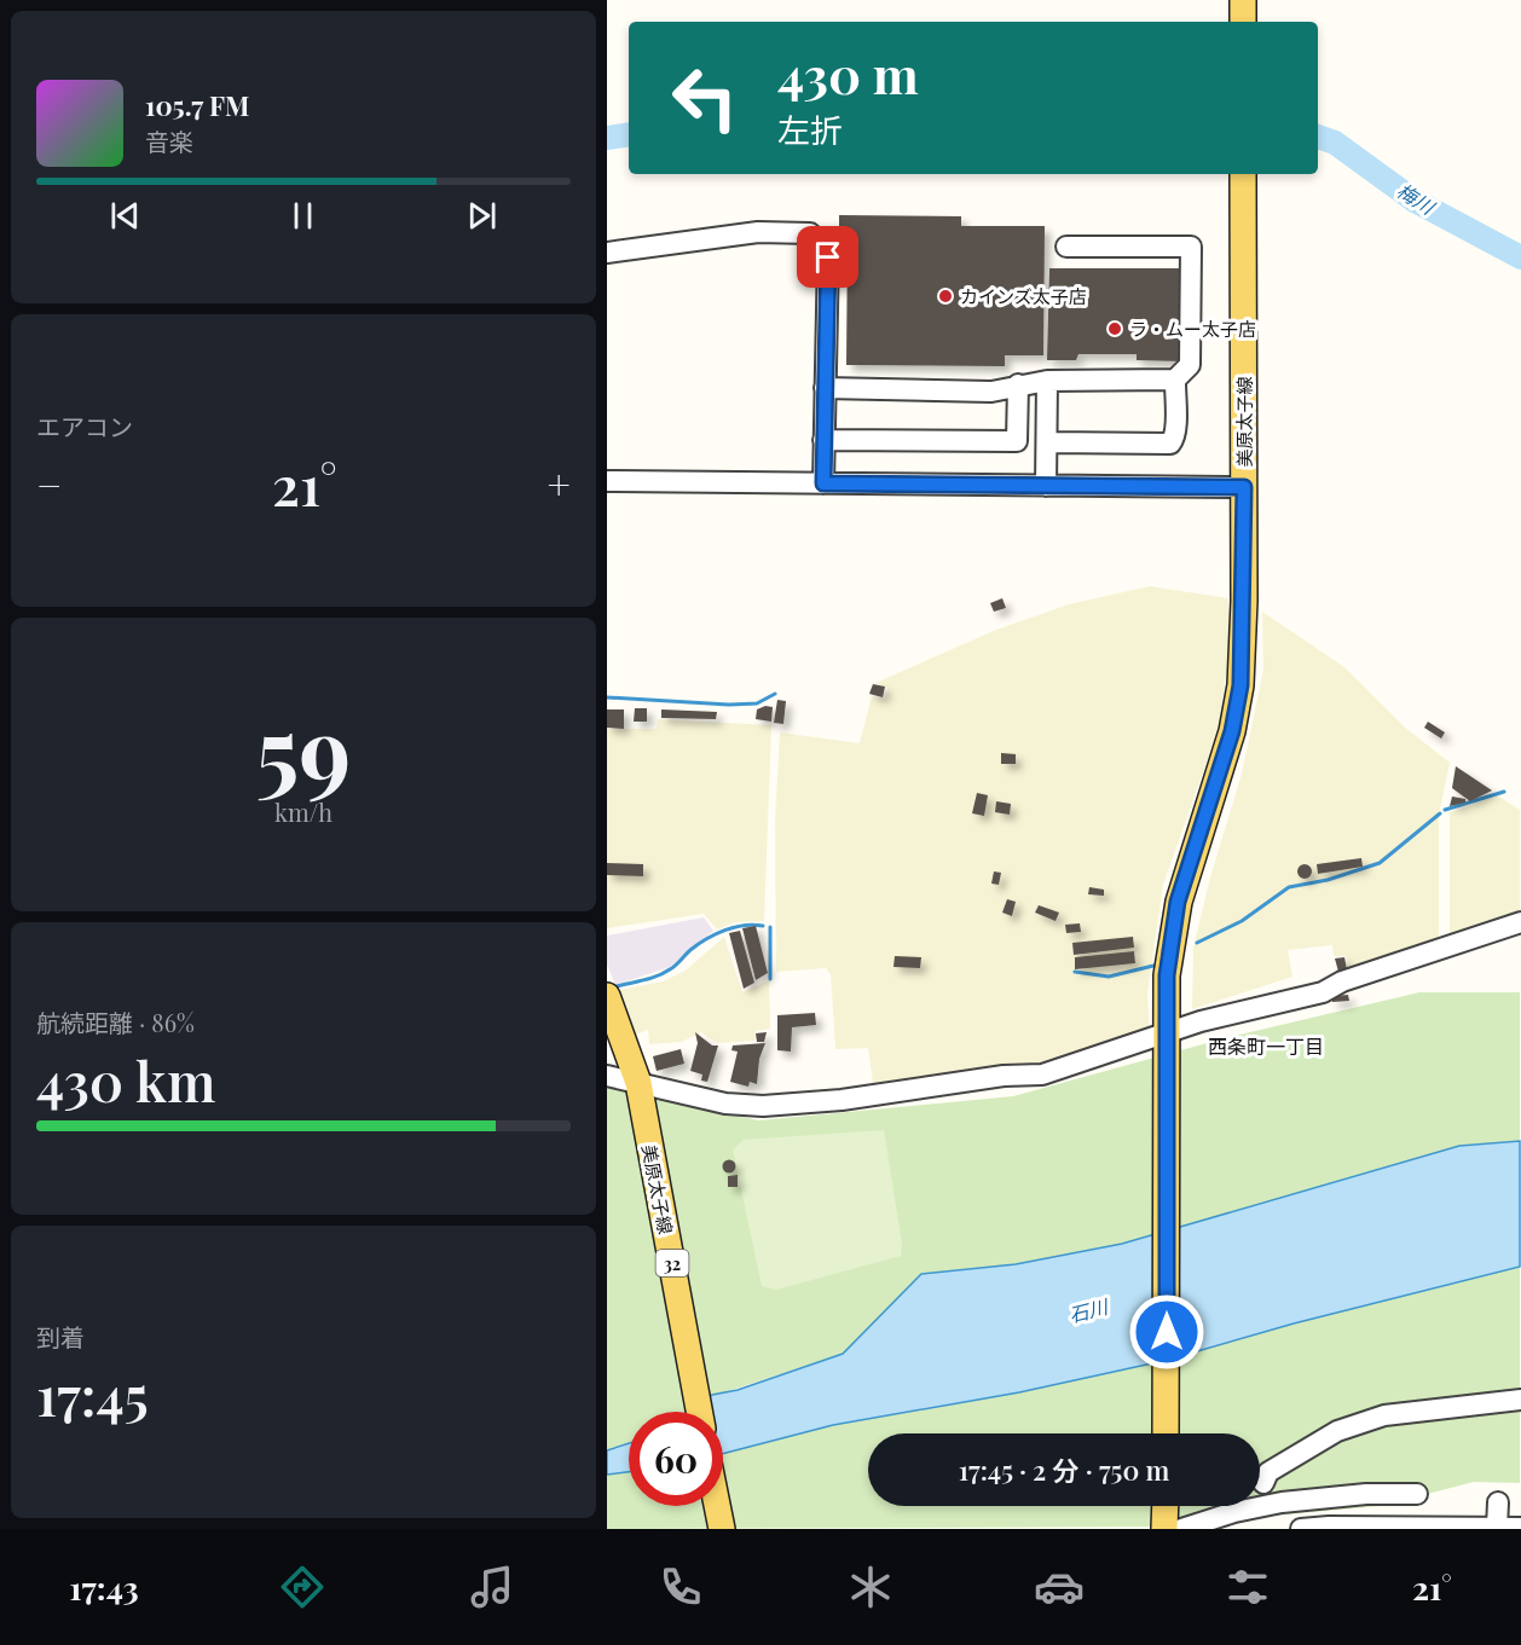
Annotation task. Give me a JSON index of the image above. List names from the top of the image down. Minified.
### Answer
{"streets":{"main road":["美原太子線","32"]},"districts":["西条町一丁目"],"water":["梅川","石川"],"places":["カインズ太子店","ラ・ムー太子店"],"page":{"turn":["430 m","左折"],"song":["105.7 FM","音楽"],"tile":["エアコン",["59","km/h"],["航続距離 · 86%","430 km"],["到着","17:45"]],"heat":["−","21°","+"],"limit":"60","trip":"17:45 · 2 分 · 750 m","tabs":["17:43","21°"]}}
